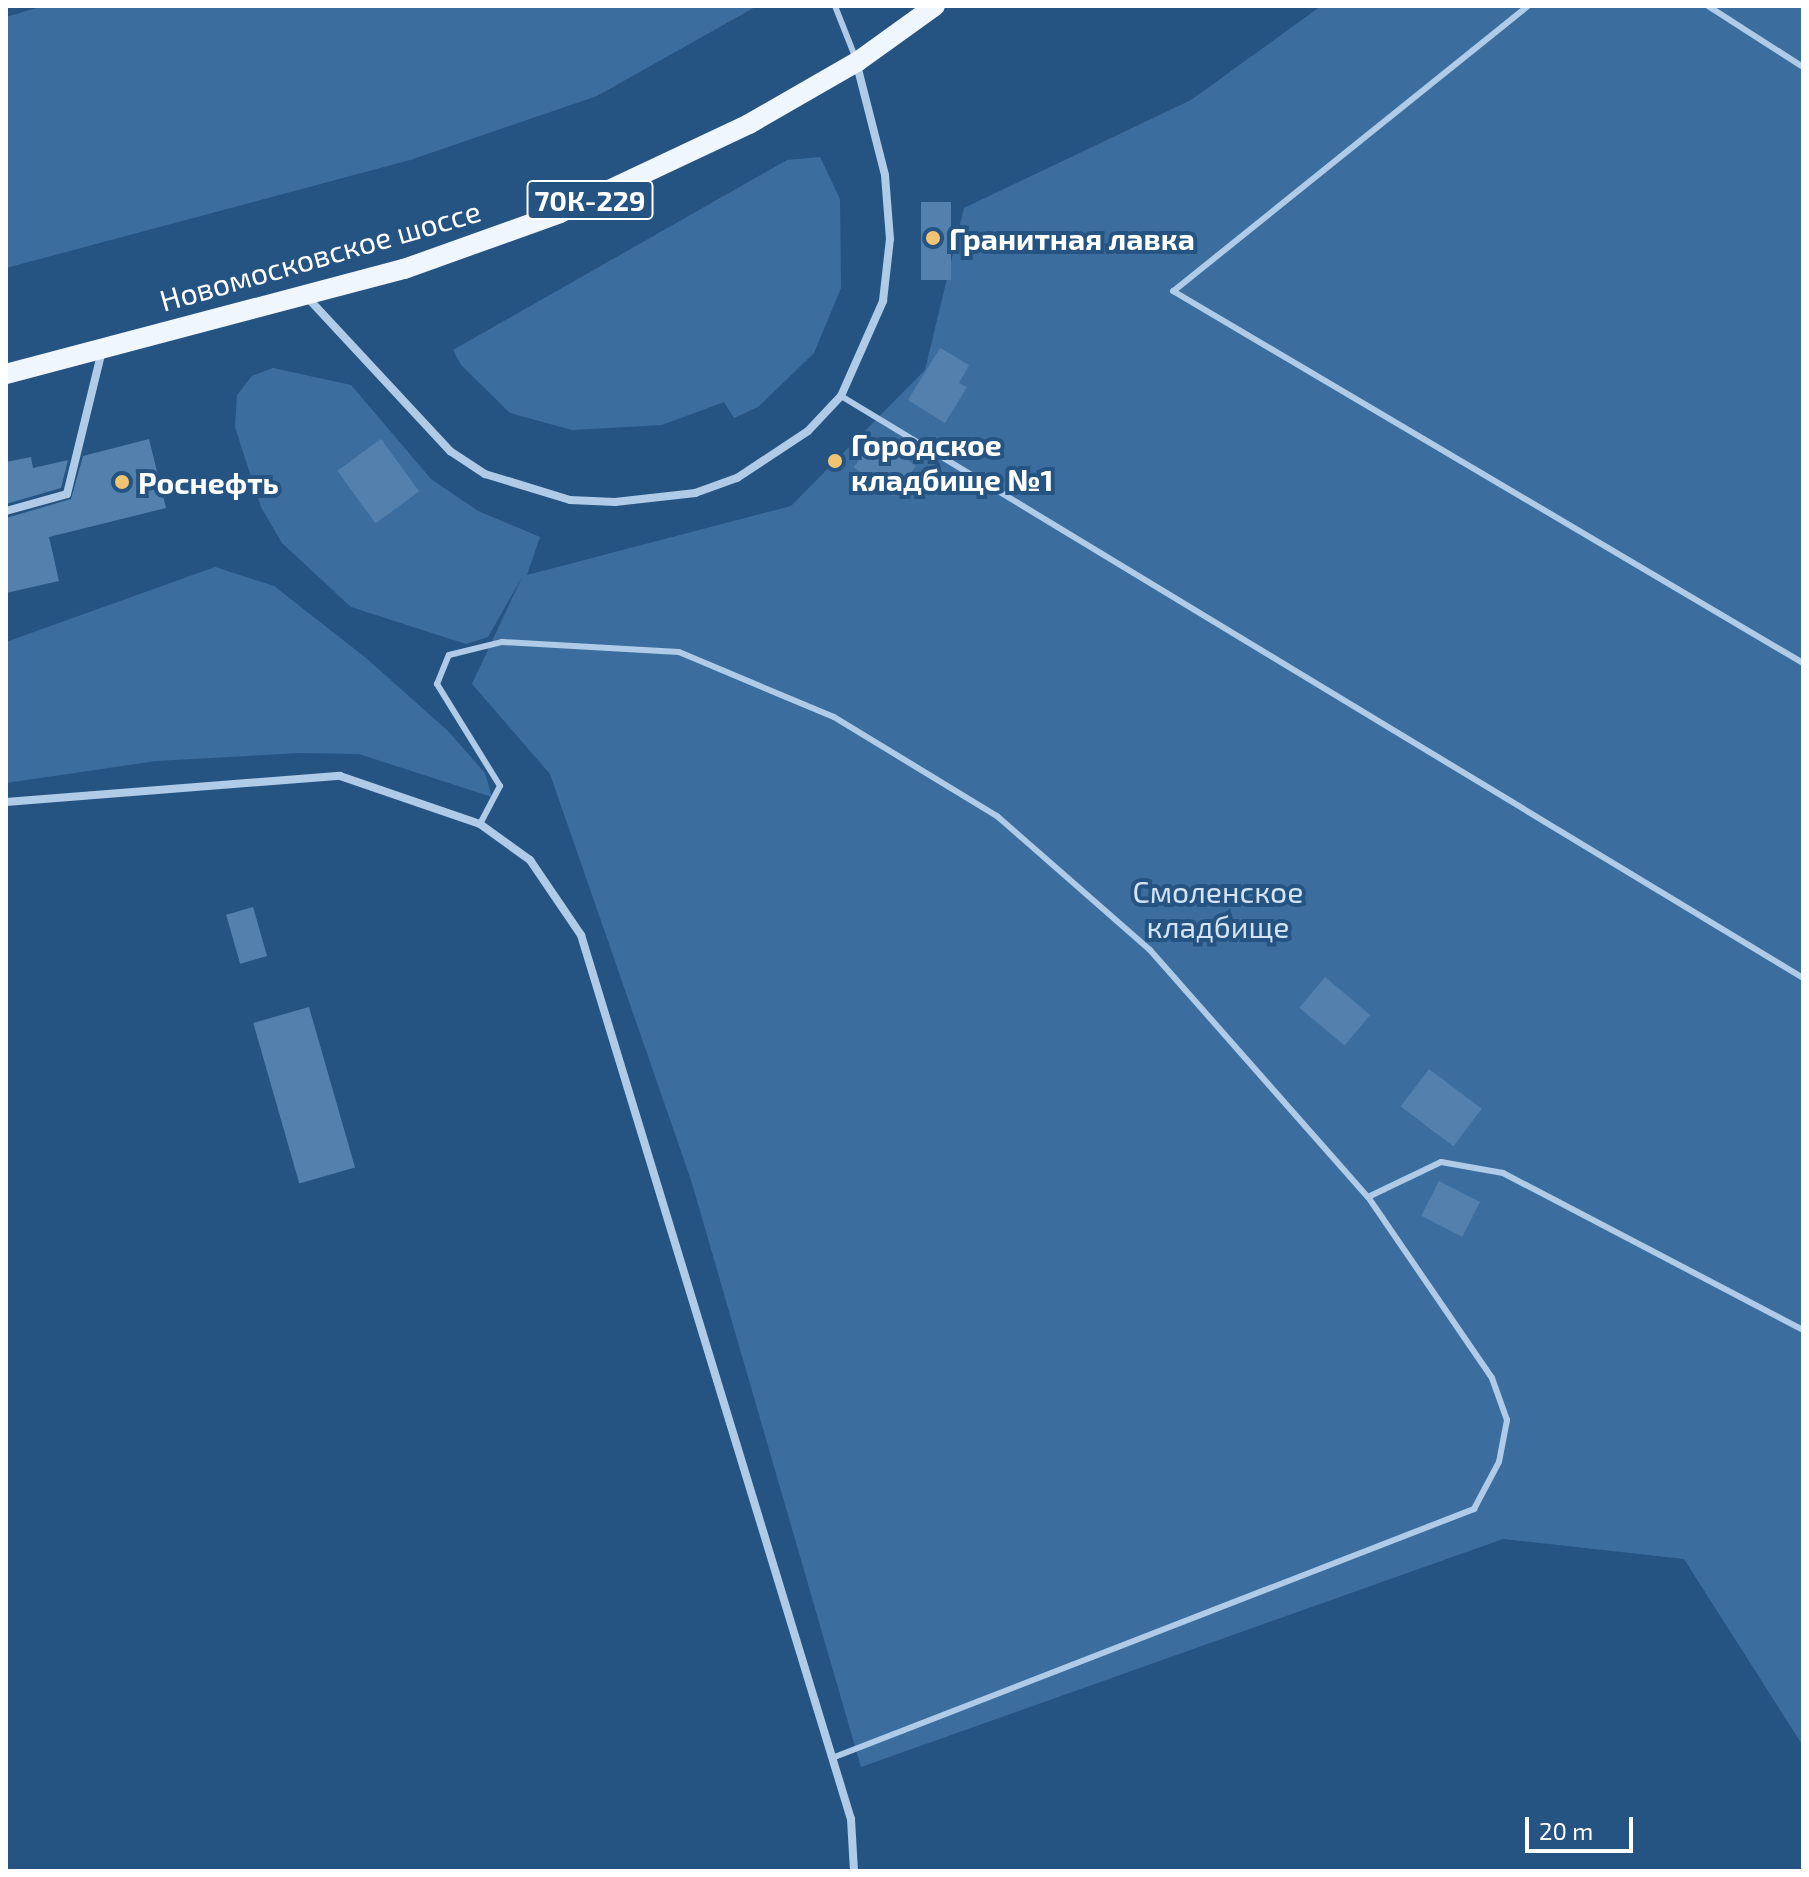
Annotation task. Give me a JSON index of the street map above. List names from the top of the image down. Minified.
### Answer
{"streets":{"main road":["70К-229","Новомосковское шоссе"]},"crossings":[["70К-229","Новомосковское шоссе"]],"parks":["Смоленское кладбище"],"places":["Гранитная лавка","Городское кладбище №1","Роснефть"],"scale_bar":"20 m"}
